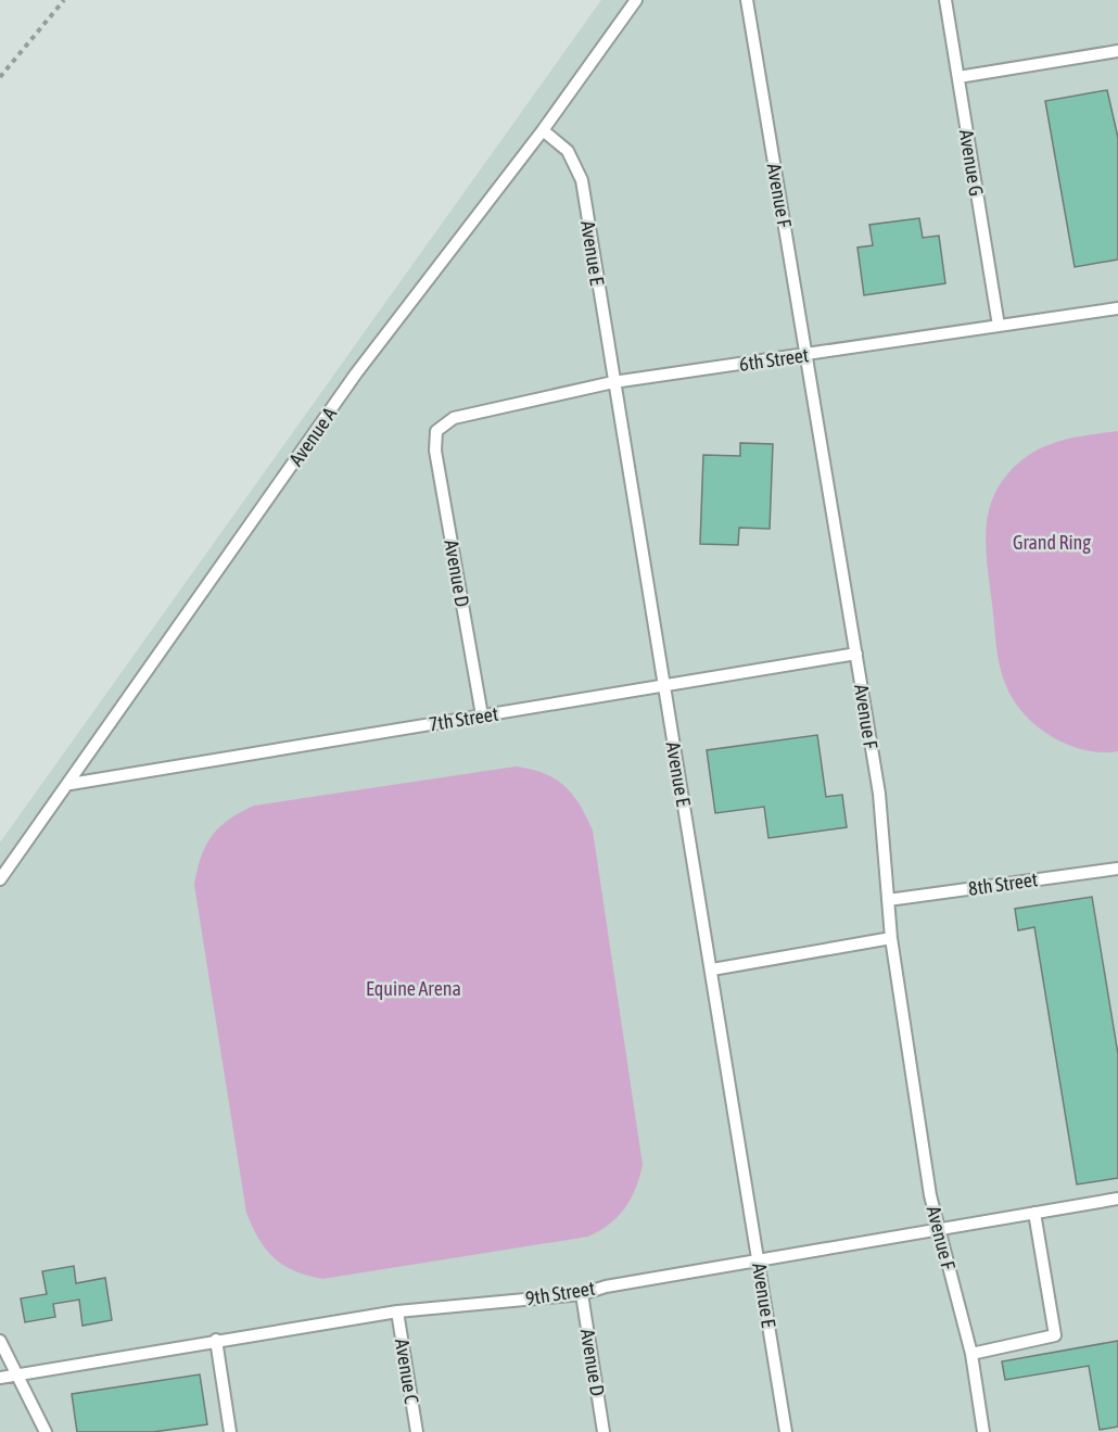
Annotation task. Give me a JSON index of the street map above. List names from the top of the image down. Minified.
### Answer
{"streets":{"lane":["Avenue G","Avenue F","Avenue E","6th Street","Avenue A","Avenue D","7th Street","8th Street","9th Street","Avenue C"]},"crossings":[["Avenue G","6th Street"],["Avenue F","6th Street"],["Avenue F","7th Street"],["Avenue F","8th Street"],["Avenue F","9th Street"],["Avenue E","6th Street"],["Avenue E","Avenue A"],["Avenue E","7th Street"],["Avenue E","9th Street"],["6th Street","Avenue D"],["Avenue A","7th Street"],["Avenue D","7th Street"],["Avenue D","9th Street"],["9th Street","Avenue C"]],"parks":["Grand Ring","Equine Arena"]}
